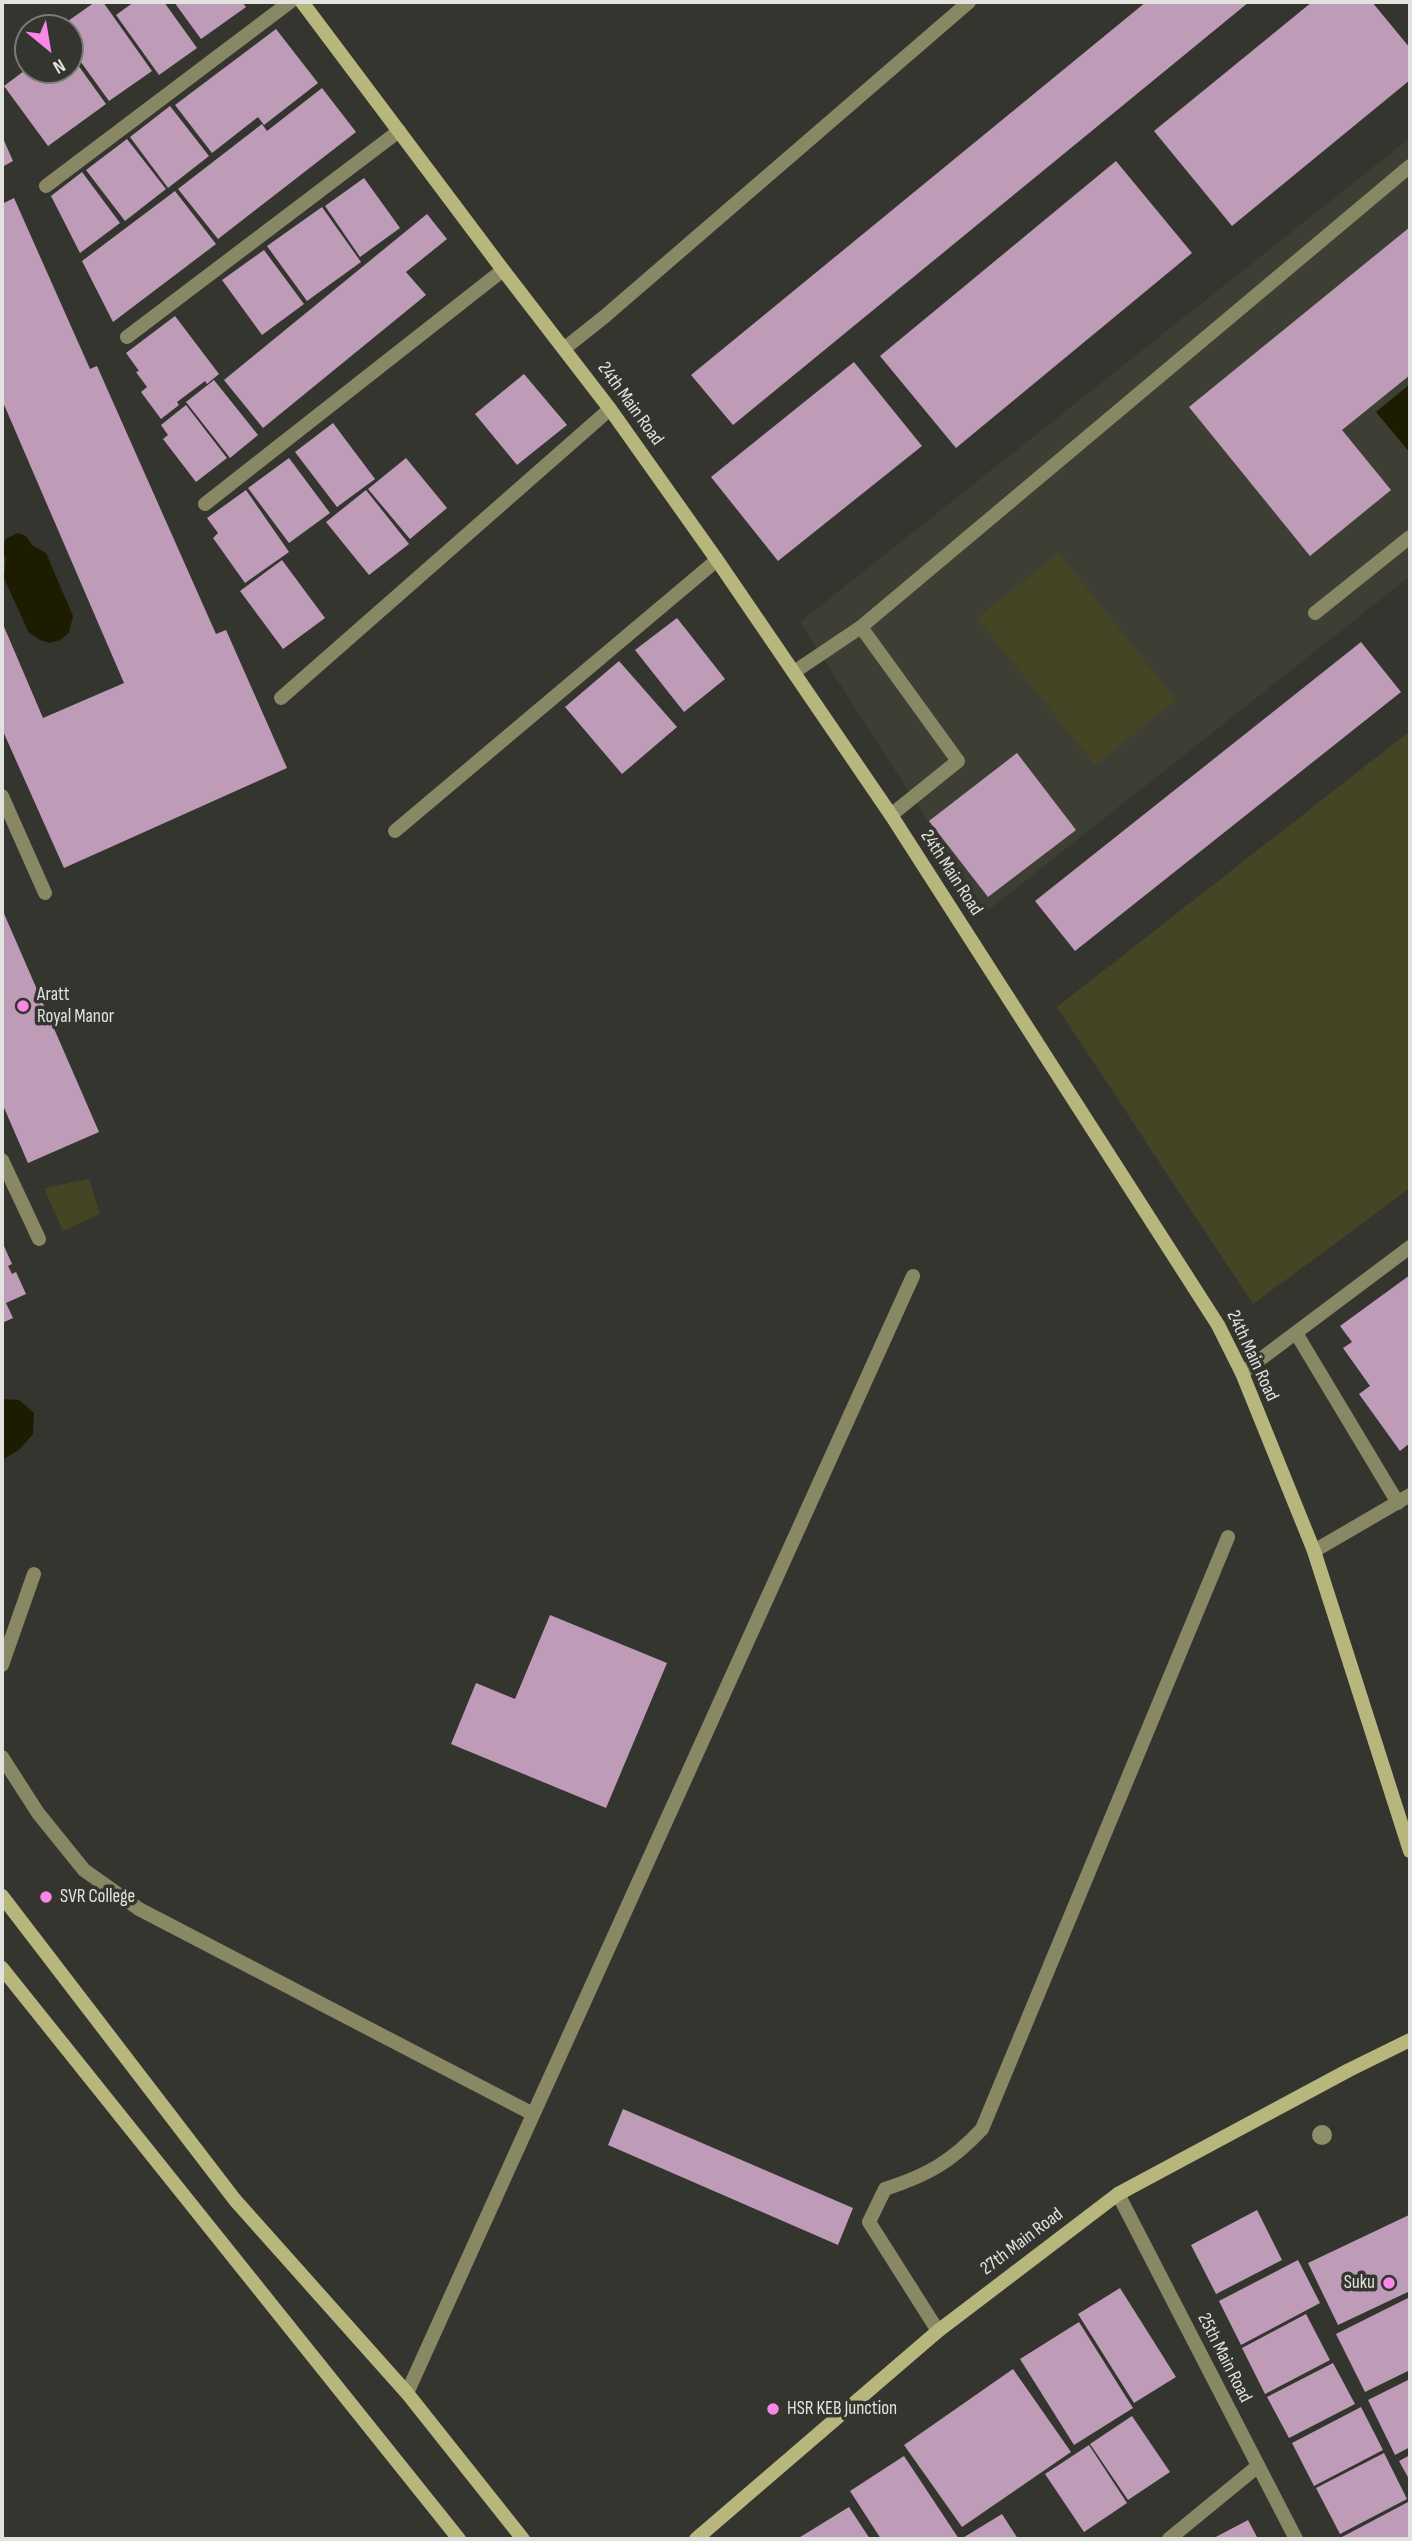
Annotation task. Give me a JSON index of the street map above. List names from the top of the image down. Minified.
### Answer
{"streets":{"street":["24th Main Road","27th Main Road","25th Main Road"]},"crossings":[["27th Main Road","25th Main Road"]],"places":["Aratt Royal Manor","SVR College","Suku","HSR KEB Junction"],"north":"bottom right"}
